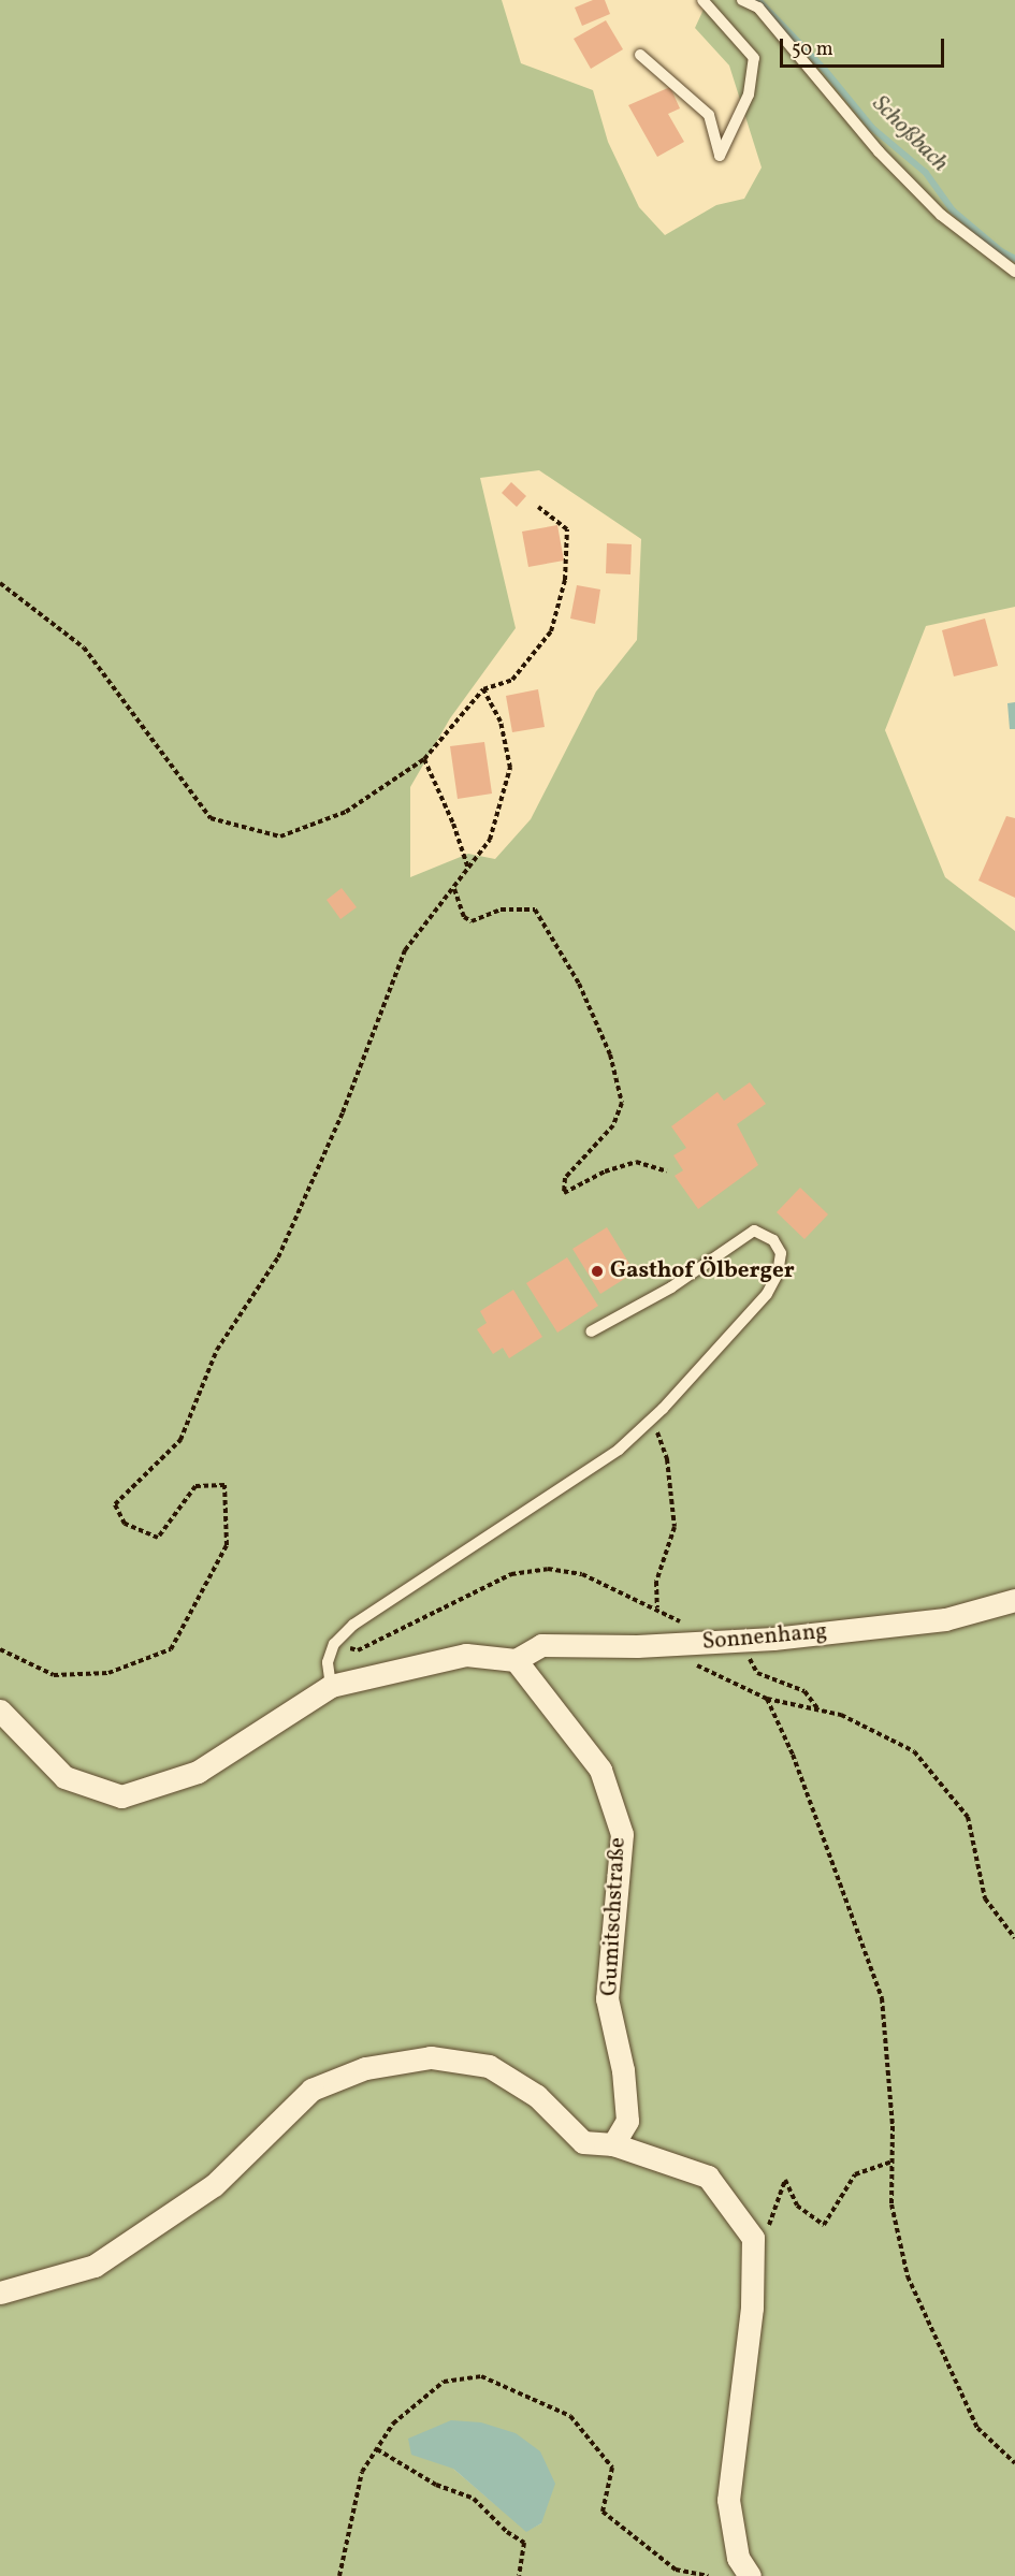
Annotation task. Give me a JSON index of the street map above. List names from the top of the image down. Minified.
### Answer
{"streets":{"street":["Sonnenhang","Gumitschstraße"]},"crossings":[["Sonnenhang","Gumitschstraße"]],"water":["Schoßbach"],"places":["Gasthof Ölberger"],"scale_bar":"50 m"}
